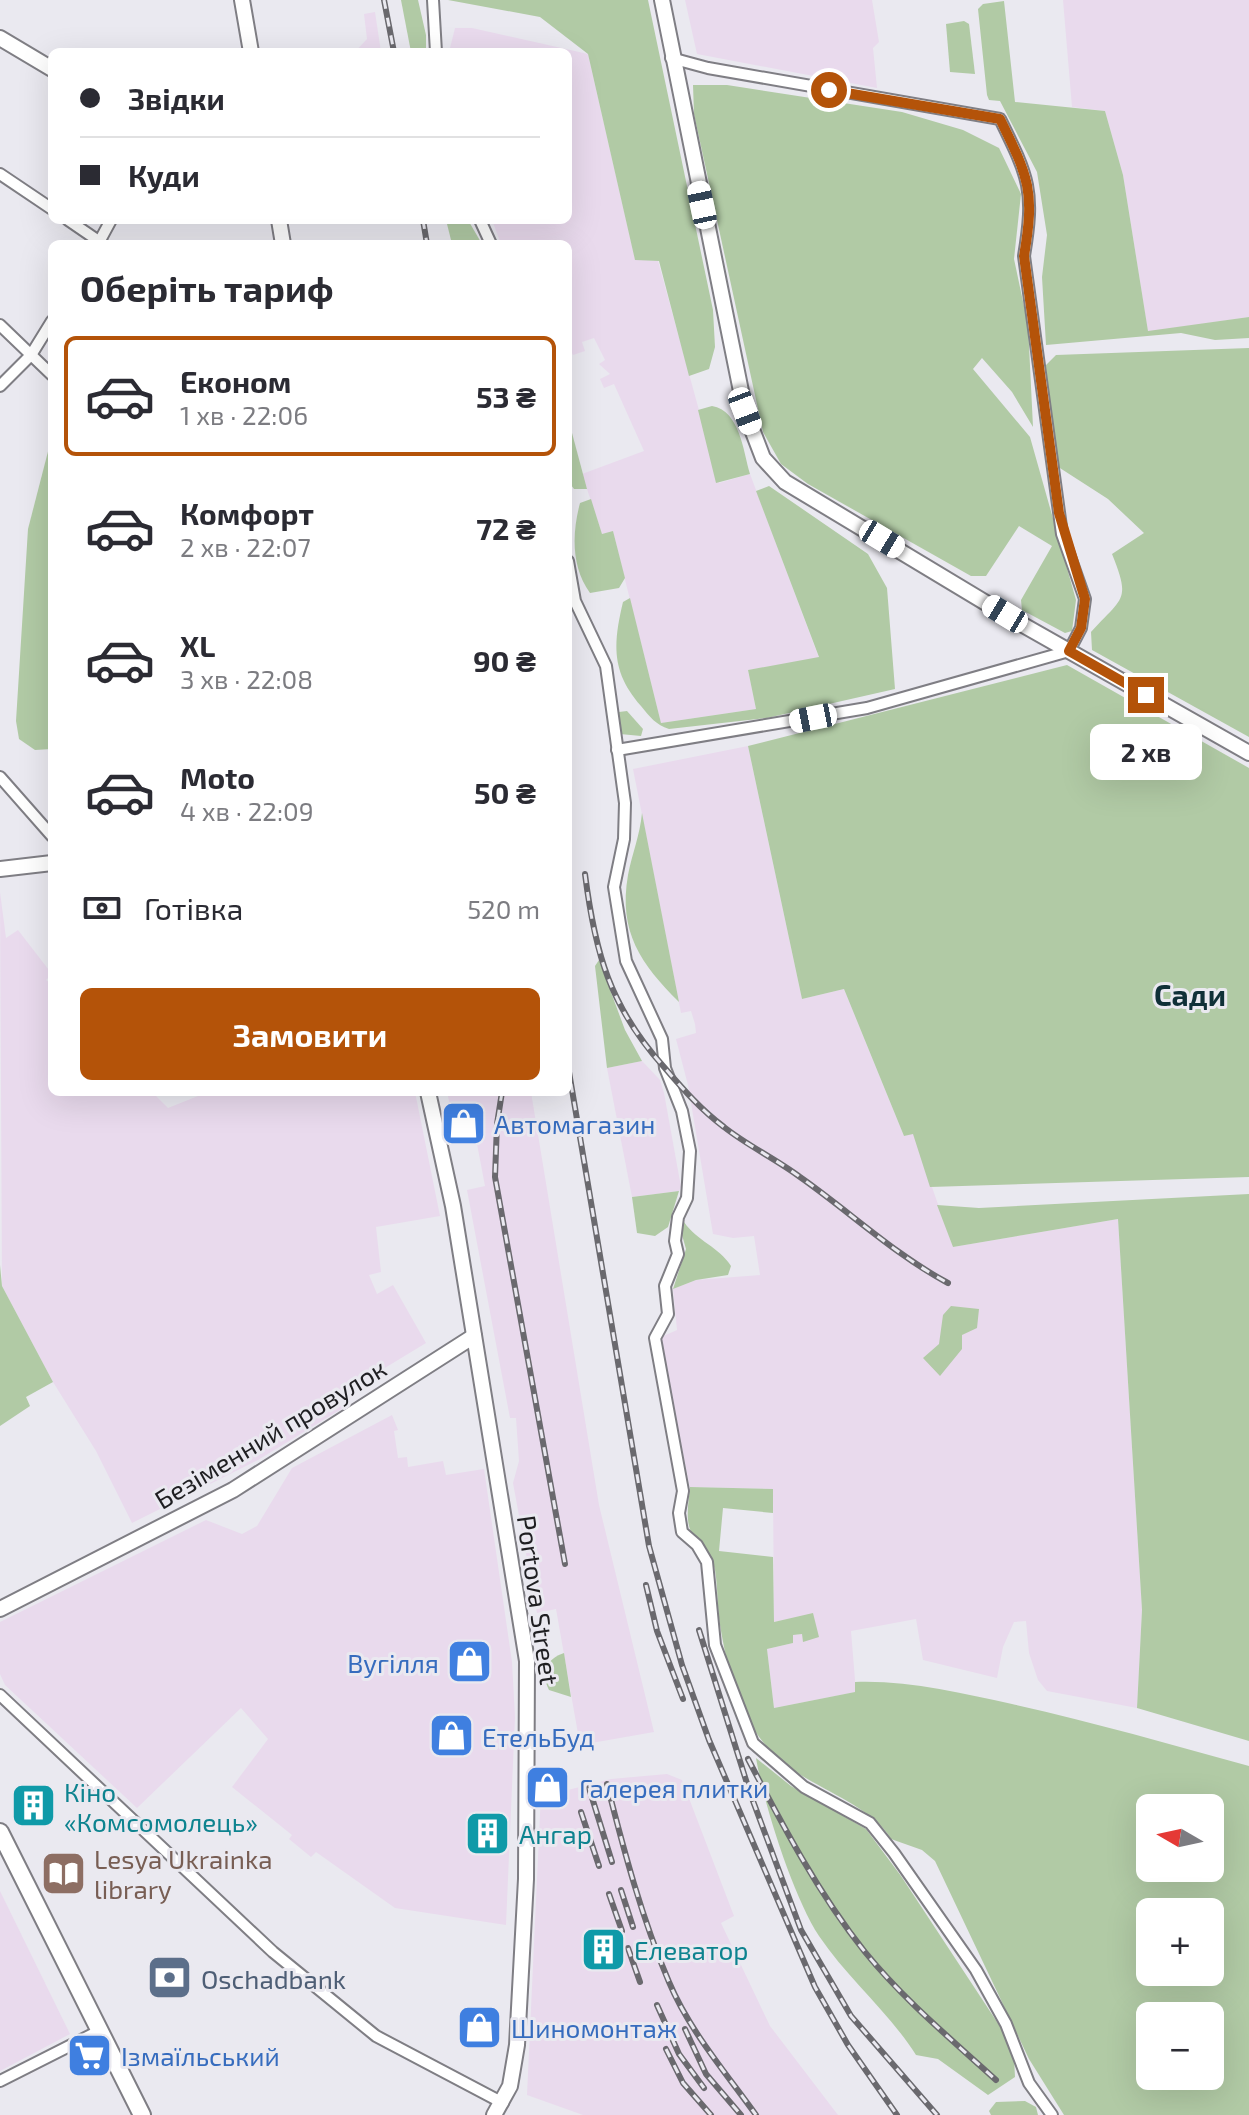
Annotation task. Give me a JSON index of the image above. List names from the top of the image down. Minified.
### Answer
{"streets":{"street":["Безіменний провулок","Portova Street"]},"crossings":[["Безіменний провулок","Portova Street"]],"districts":["Сади"],"places":{"shop":["Автомагазин","Вугілля","ЕтельБуд","Галерея плитки","Шиномонтаж"],"building":["Кіно «Комсомолець»","Ангар","Елеватор"],"library":["Lesya Ukrainka library"],"bank":["Oschadbank"],"supermarket":["Ізмаїльський"]},"north":"left","page":{"banner":["Звідки","Куди"],"heading":"Оберіть тариф","list":[{"name":"Економ","note":"1 хв · 22:06","value":"53 ₴"},{"name":"Комфорт","note":"2 хв · 22:07","value":"72 ₴"},{"name":"XL","note":"3 хв · 22:08","value":"90 ₴"},{"name":"Moto","note":"4 хв · 22:09","value":"50 ₴"}],"bubble":"2 хв","pay":["Готівка","520 m"],"buttons":"Замовити","map_buttons":["+","−"]}}
